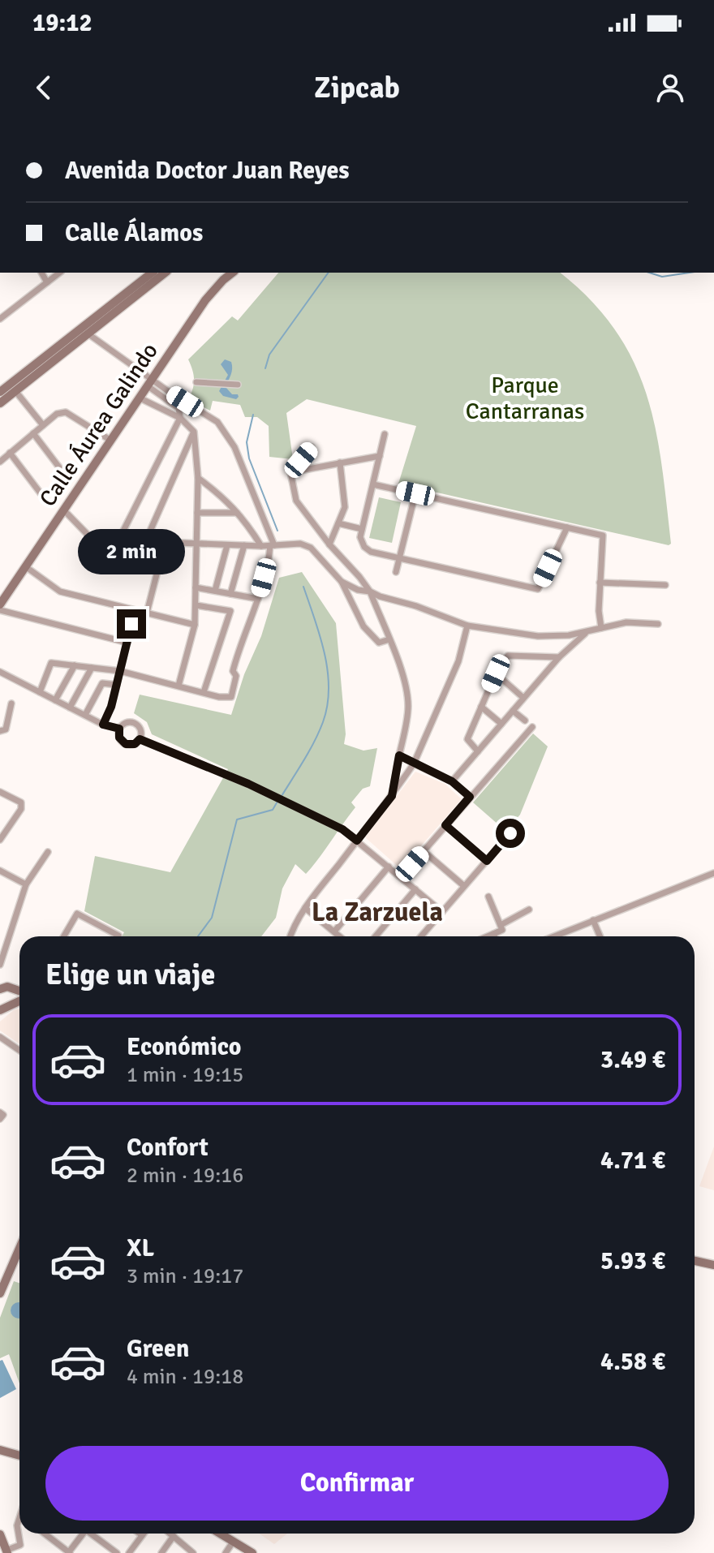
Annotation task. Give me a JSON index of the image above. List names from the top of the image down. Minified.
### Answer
{"streets":{"street":["Calle Áurea Galindo"]},"districts":["La Zarzuela"],"parks":["Parque Cantarranas"],"page":{"status":"19:12","header":"Zipcab","banner":["Avenida Doctor Juan Reyes","Calle Álamos"],"bubble":"2 min","heading":"Elige un viaje","list":[{"name":"Económico","note":"1 min · 19:15","value":"3.49 €"},{"name":"Confort","note":"2 min · 19:16","value":"4.71 €"},{"name":"XL","note":"3 min · 19:17","value":"5.93 €"},{"name":"Green","note":"4 min · 19:18","value":"4.58 €"}],"buttons":"Confirmar"}}
